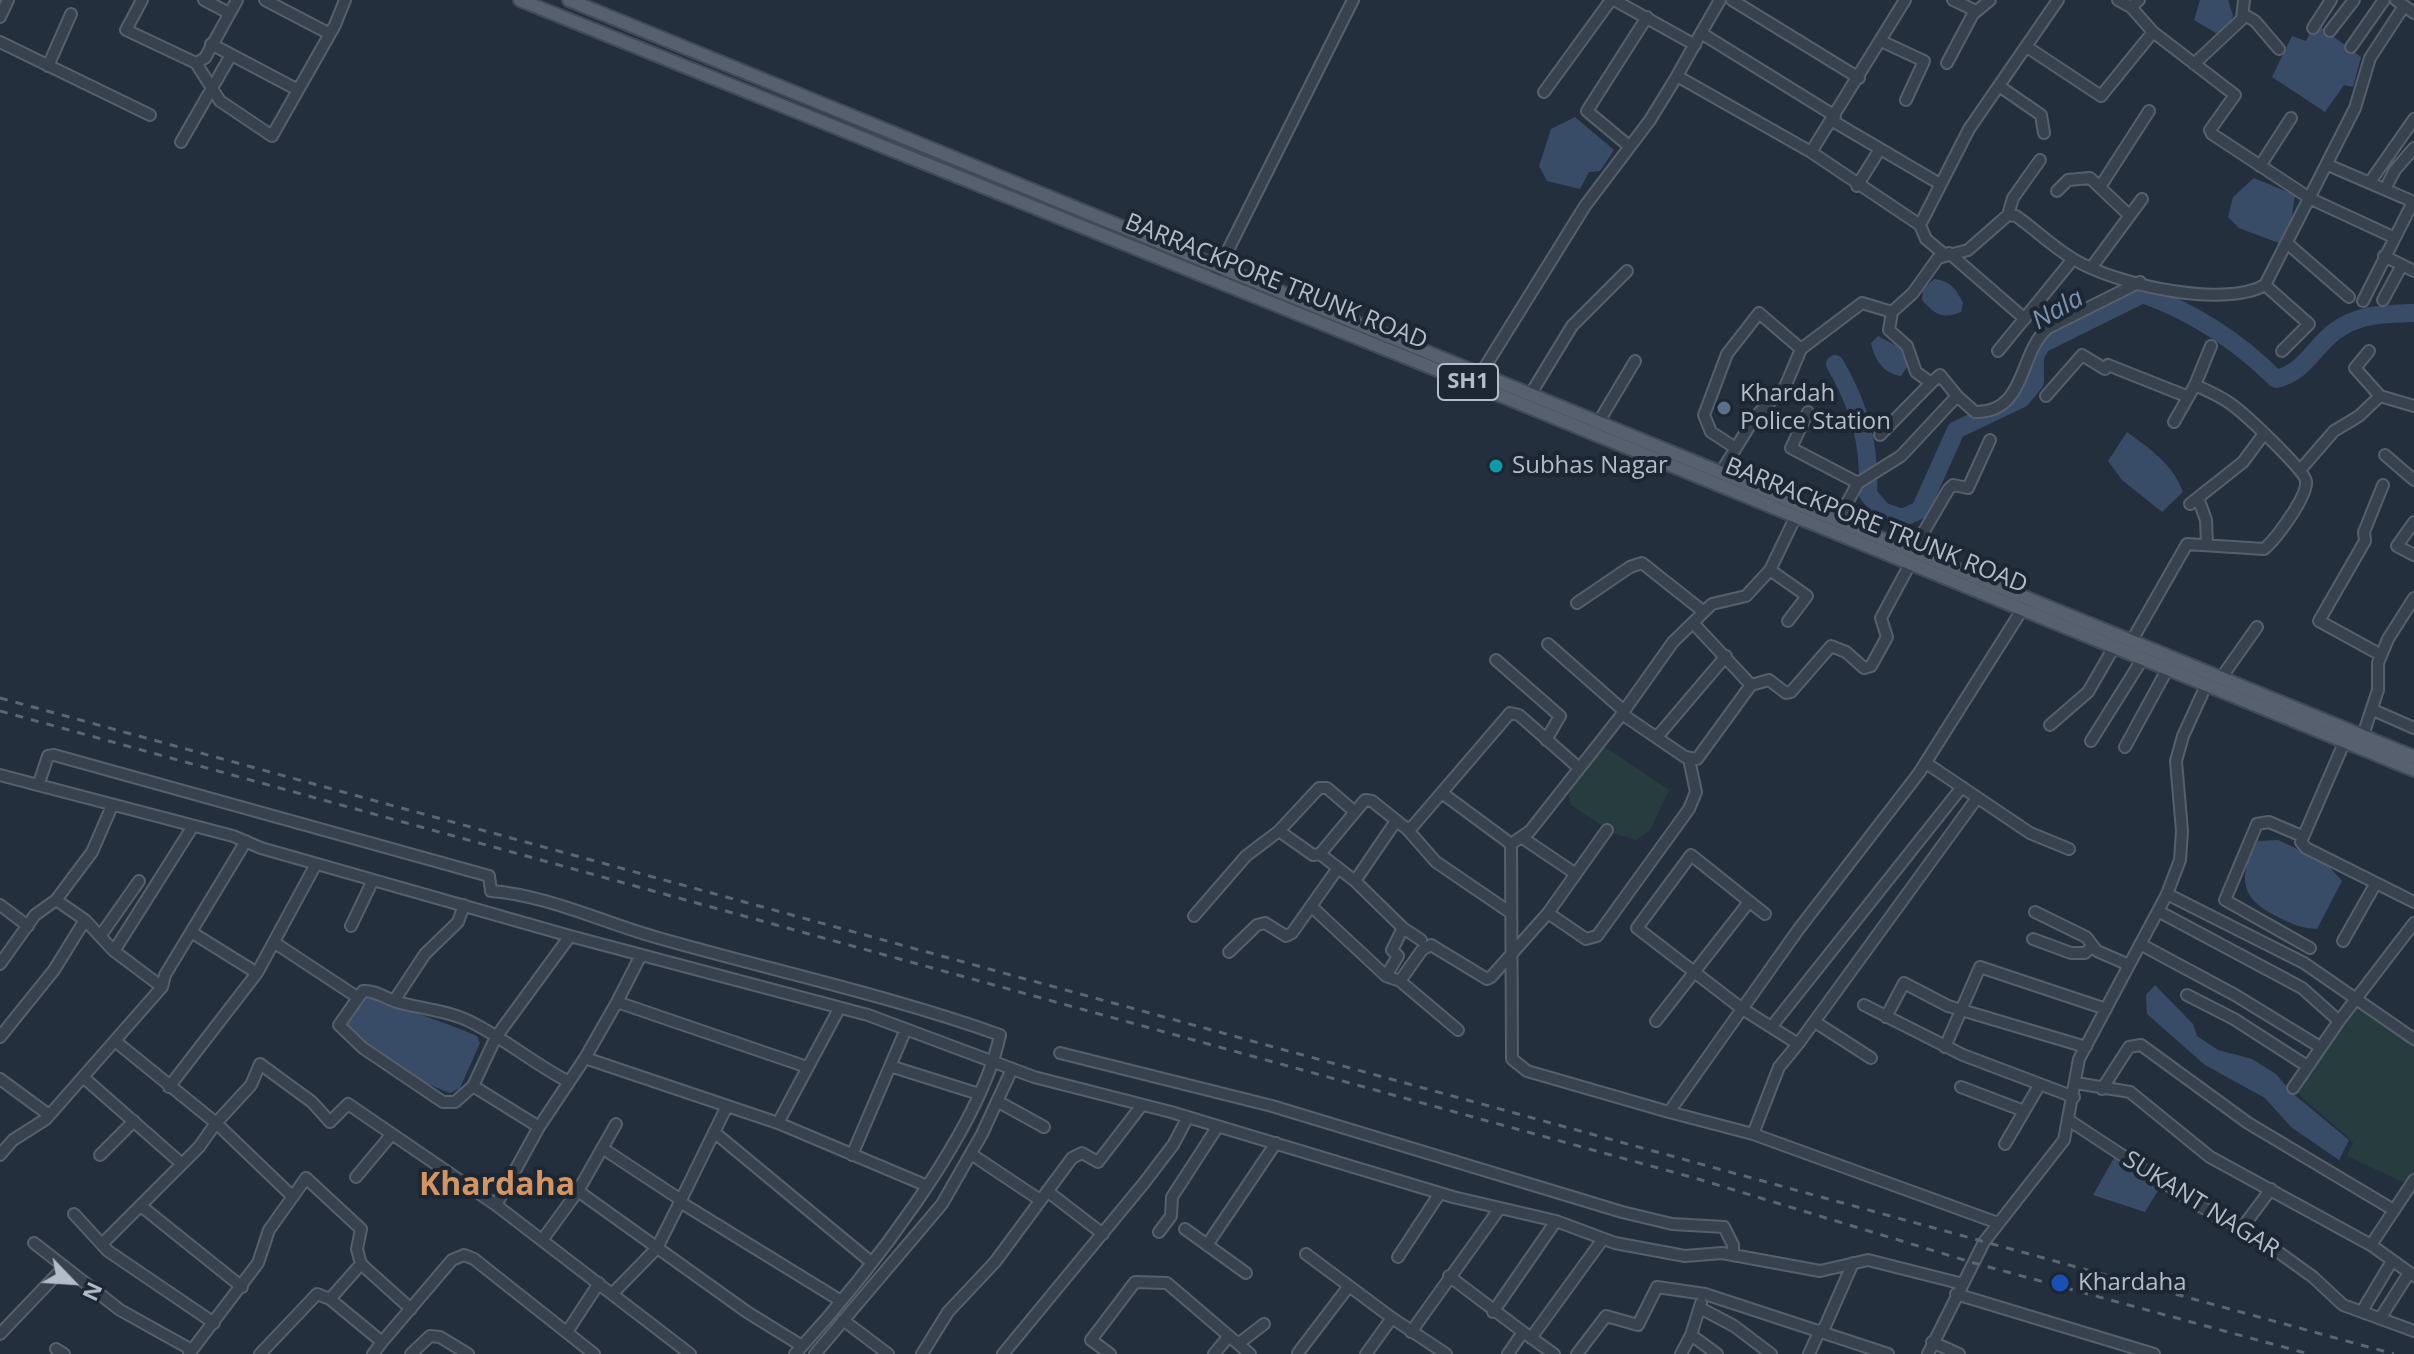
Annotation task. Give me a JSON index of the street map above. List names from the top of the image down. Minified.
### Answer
{"streets":{"main road":["BARRACKPORE TRUNK ROAD","SH1"],"street":["SUKANT NAGAR"]},"districts":["Khardaha"],"water":["Nala"],"places":["Khardah Police Station","Subhas Nagar","Khardaha"],"north":"bottom right"}
